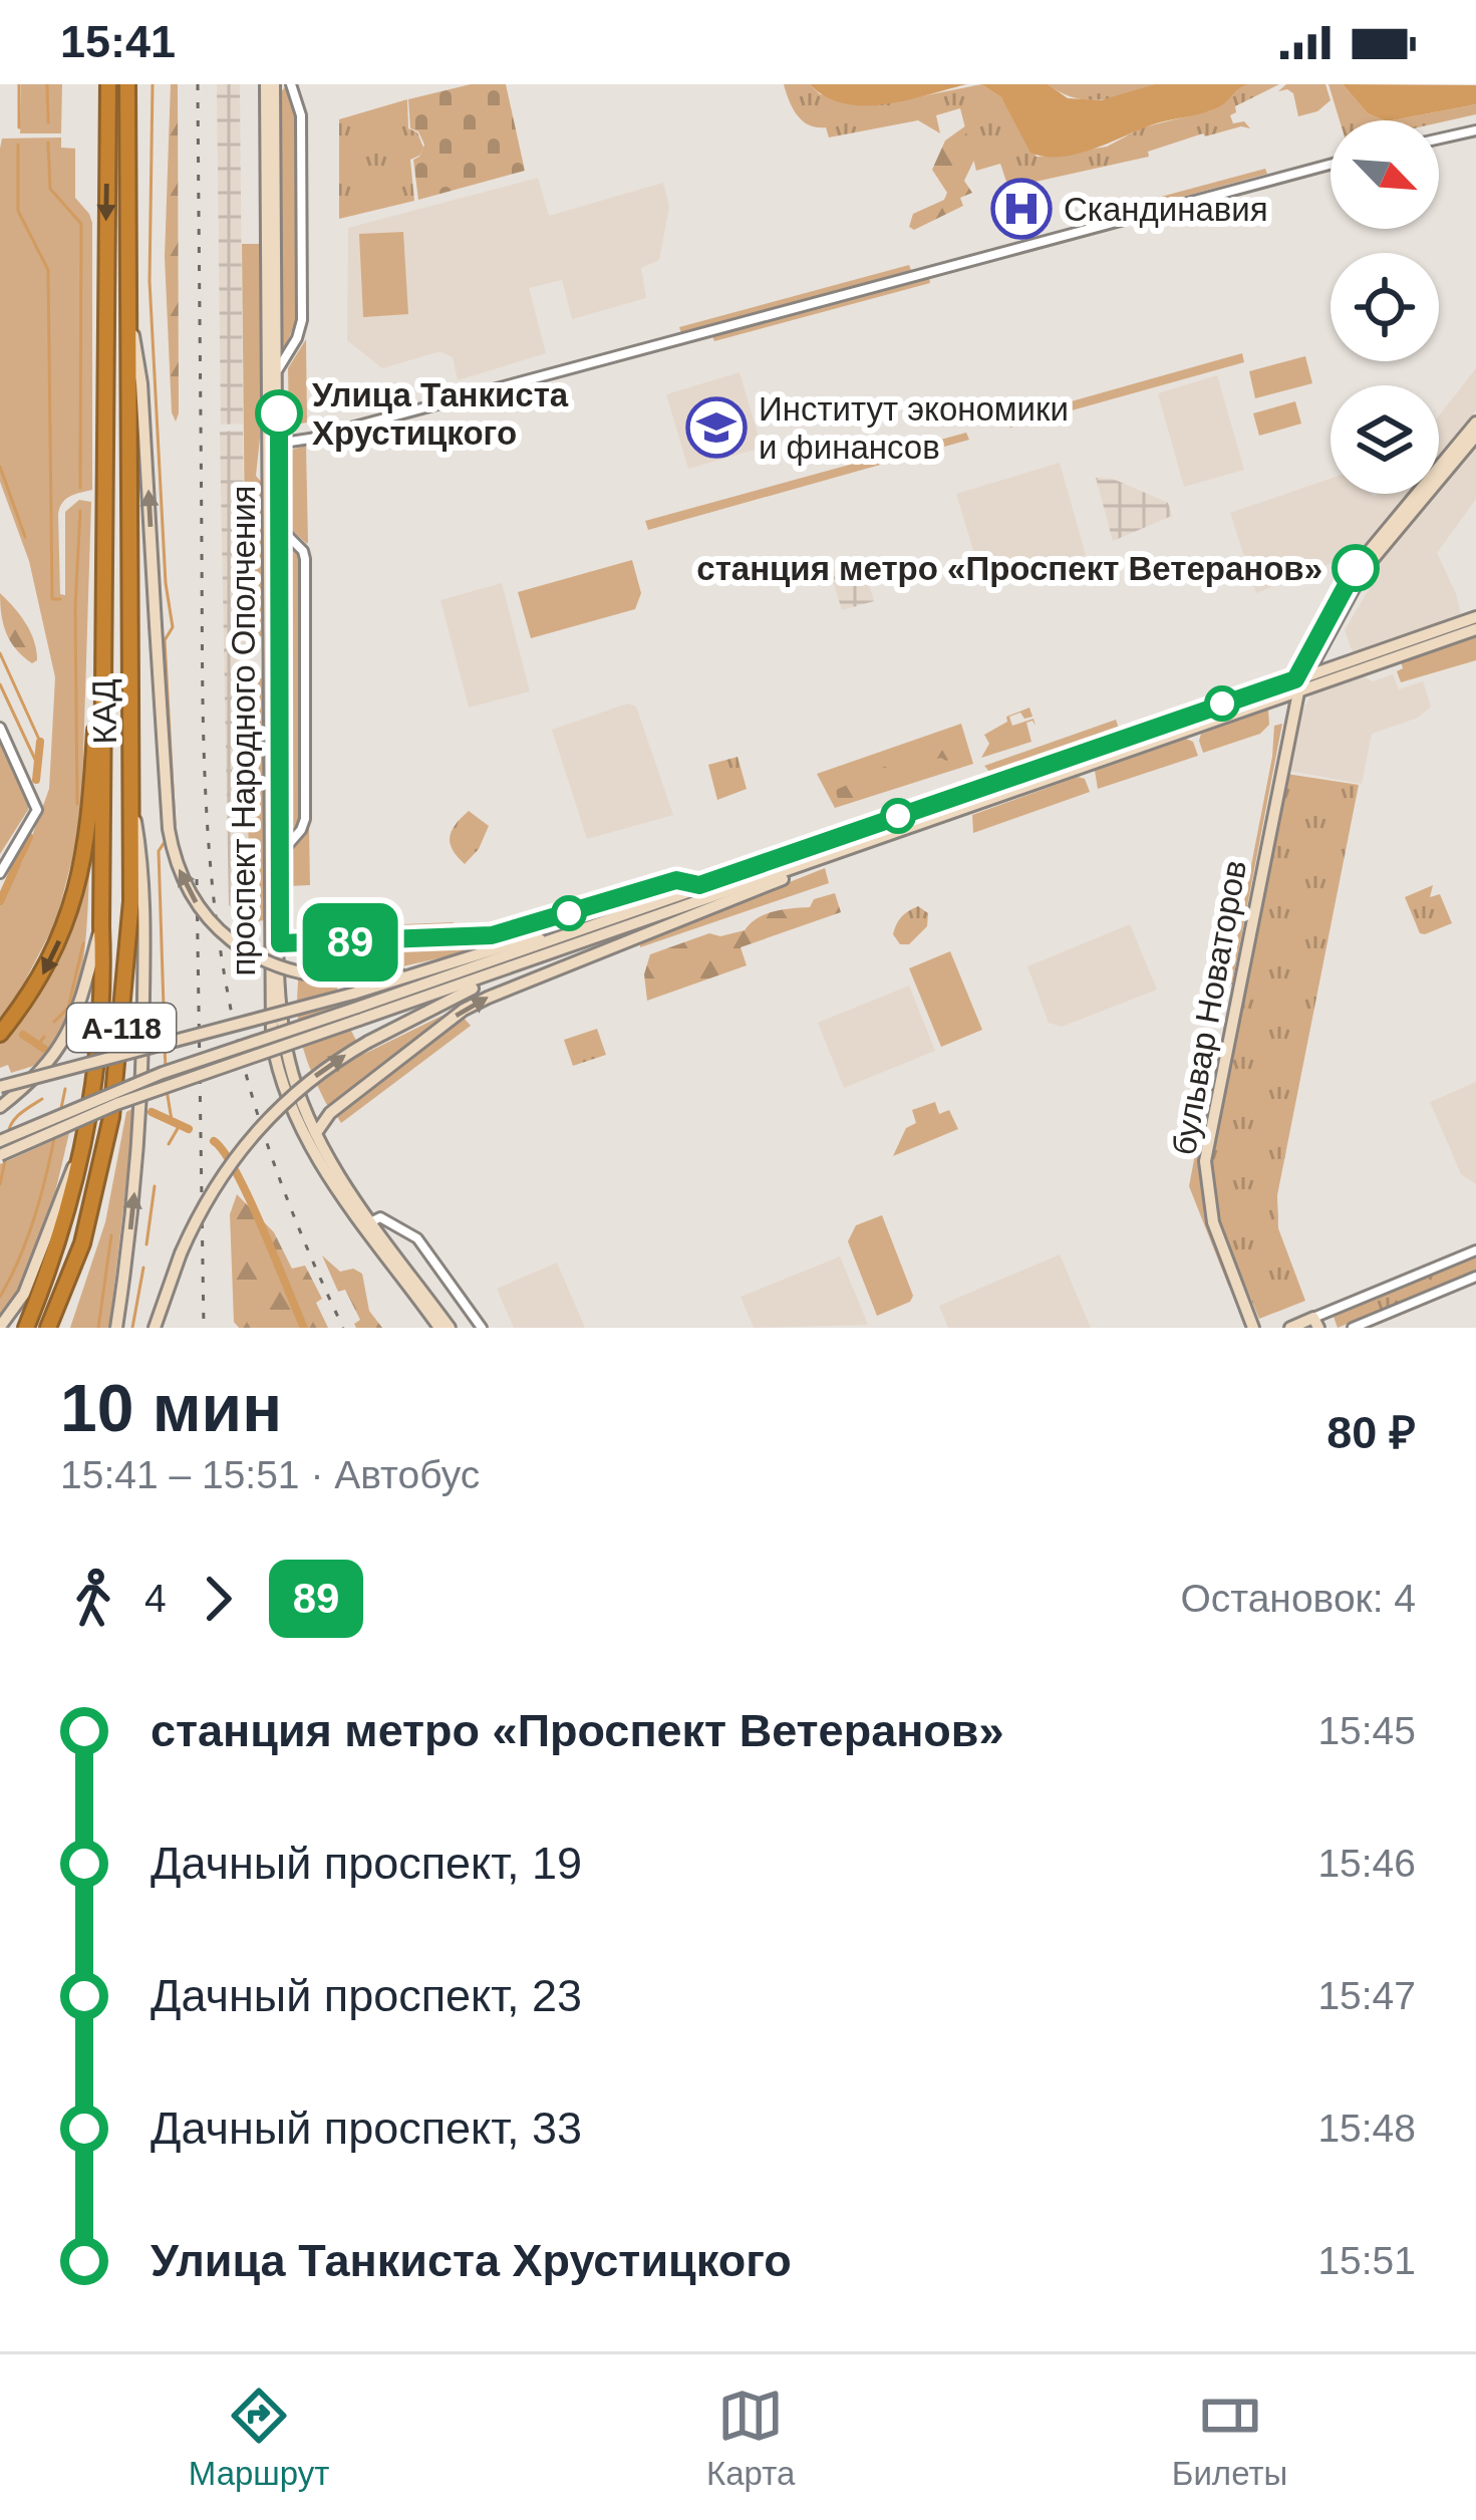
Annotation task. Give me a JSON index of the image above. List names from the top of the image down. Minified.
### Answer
{"streets":{"highway":["КАД","А-118"],"main road":["проспект Народного Ополчения","бульвар Новаторов"]},"places":{"hospital":["Скандинавия"],"other":["Улица Танкиста Хрустицкого","станция метро «Проспект Ветеранов»"],"school or university":["Институт экономики и финансов"]},"lines":["bus line 89"],"north":"bottom right","page":{"status":"15:41","on_map":"89","heading":["10 мин","15:41 – 15:51 · Автобус","80 ₽"],"legs":["4","89","Остановок: 4"],"list":[{"name":"станция метро «Проспект Ветеранов»","value":"15:45"},{"name":"Дачный проспект, 19","value":"15:46"},{"name":"Дачный проспект, 23","value":"15:47"},{"name":"Дачный проспект, 33","value":"15:48"},{"name":"Улица Танкиста Хрустицкого","value":"15:51"}],"tabs":["Маршрут","Карта","Билеты"]}}
